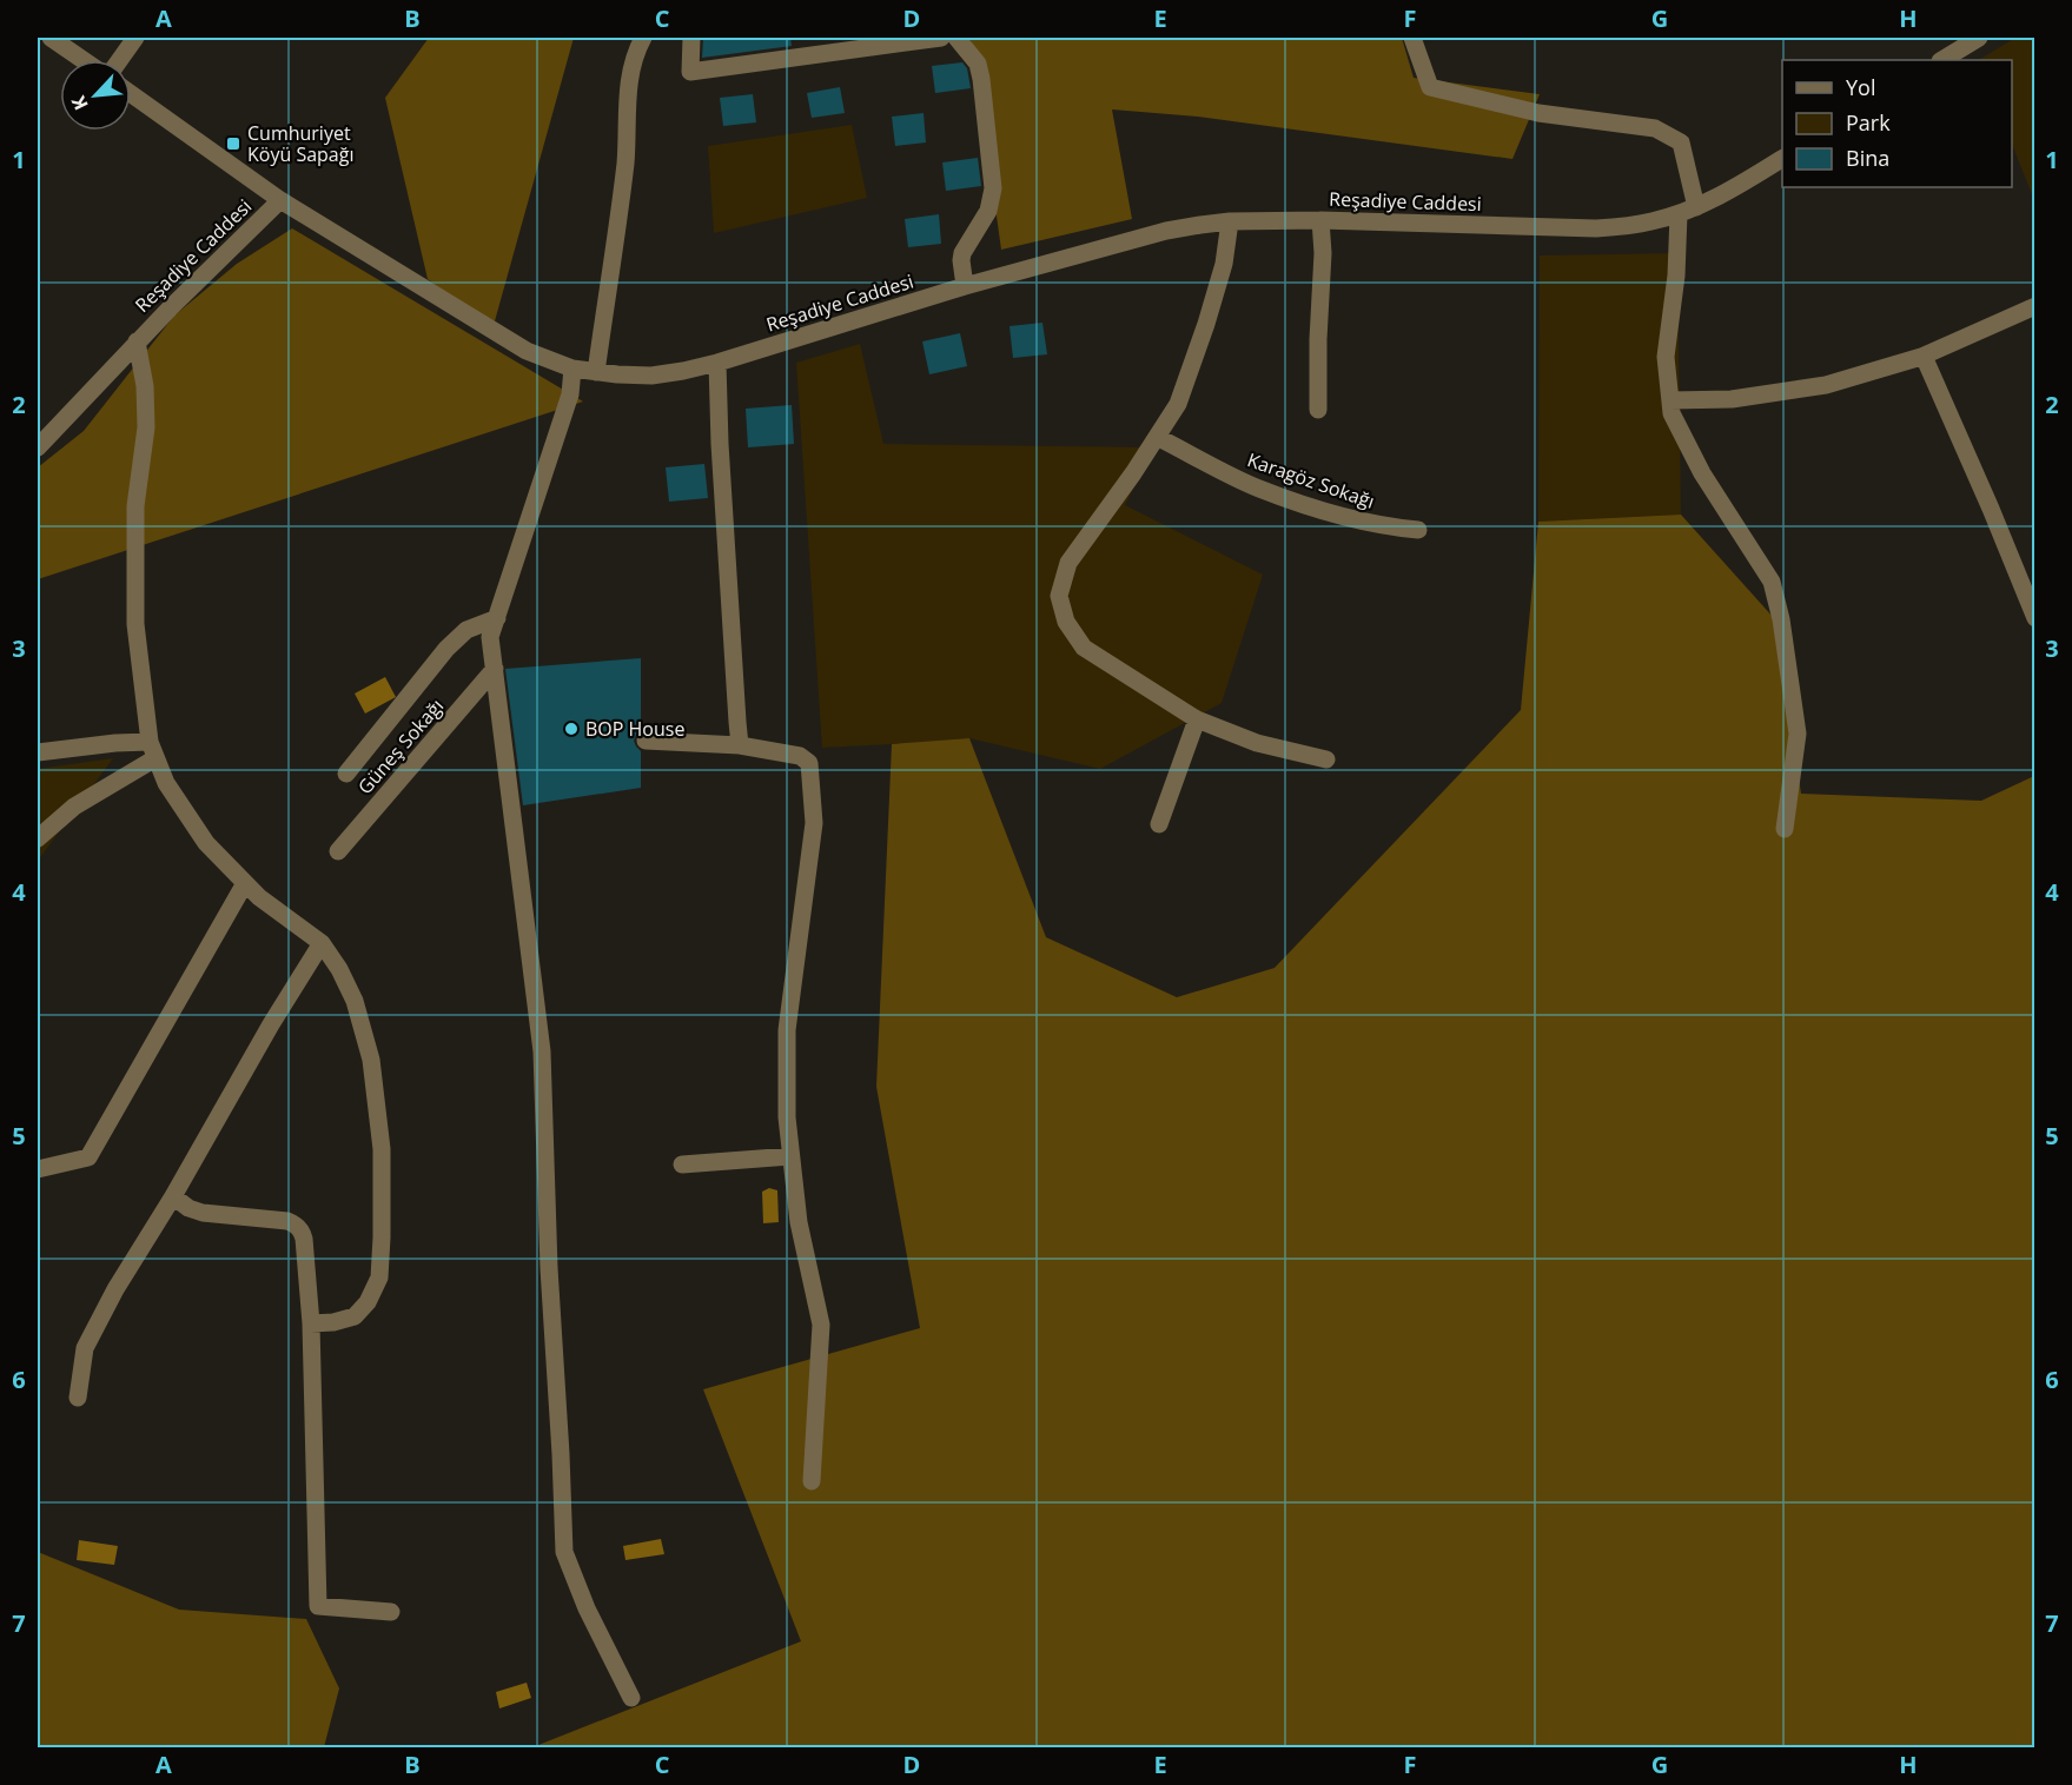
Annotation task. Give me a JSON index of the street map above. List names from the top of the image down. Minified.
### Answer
{"streets":{"street":["Reşadiye Caddesi","Karagöz Sokağı","Güneş Sokağı"]},"places":{"transit":["Cumhuriyet Köyü Sapağı"],"other":["BOP House"]},"legend":["Yol","Park","Bina"],"north":"bottom left","grid":{"columns":["A","B","C","D","E","F","G","H"],"rows":["1","2","3","4","5","6","7"]}}
